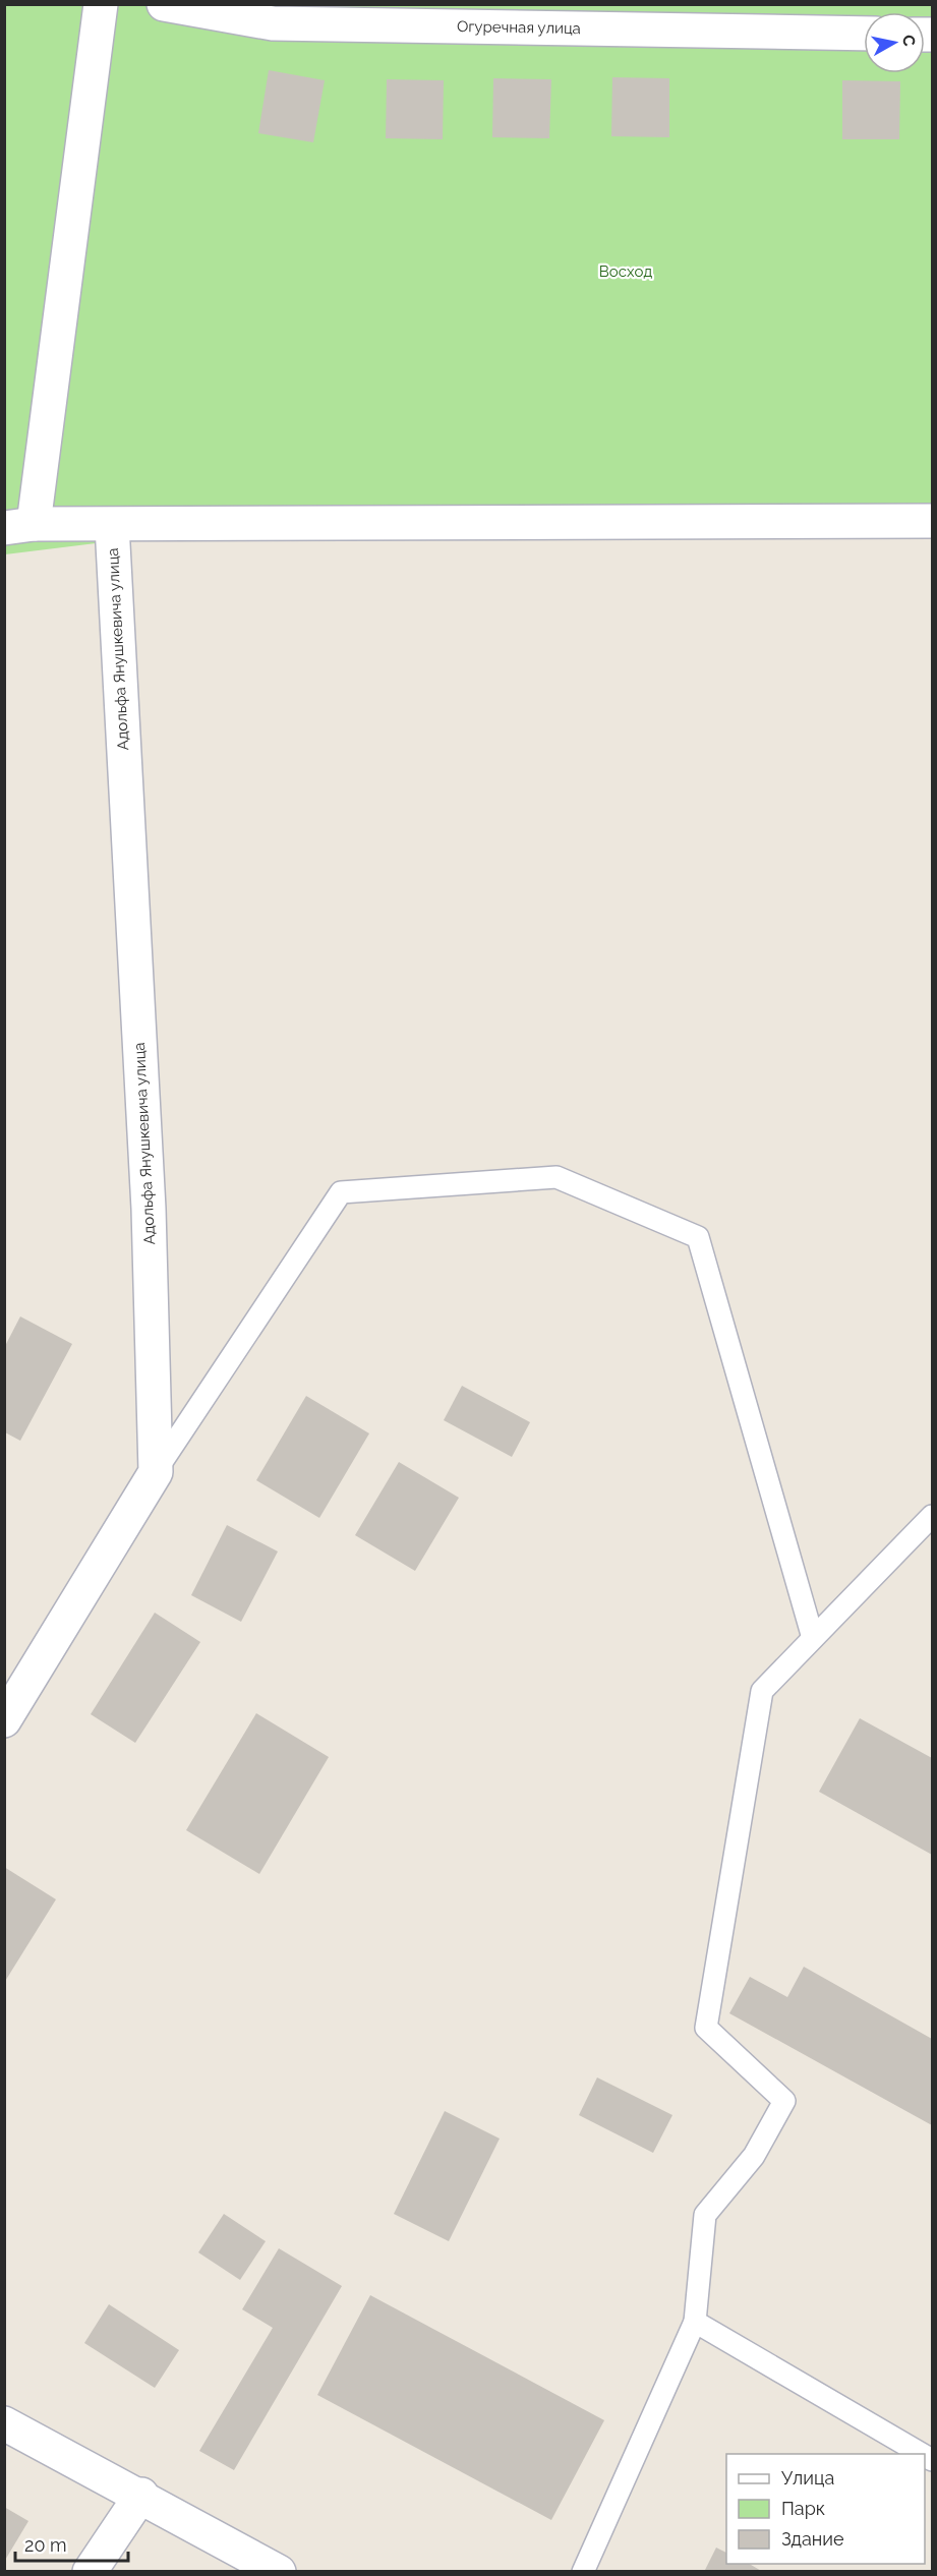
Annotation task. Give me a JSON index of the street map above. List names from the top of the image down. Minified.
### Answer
{"streets":{"street":["Огуречная улица","Адольфа Янушкевича улица"]},"parks":["Восход"],"legend":["Улица","Парк","Здание"],"scale_bar":"20 m","north":"right"}
